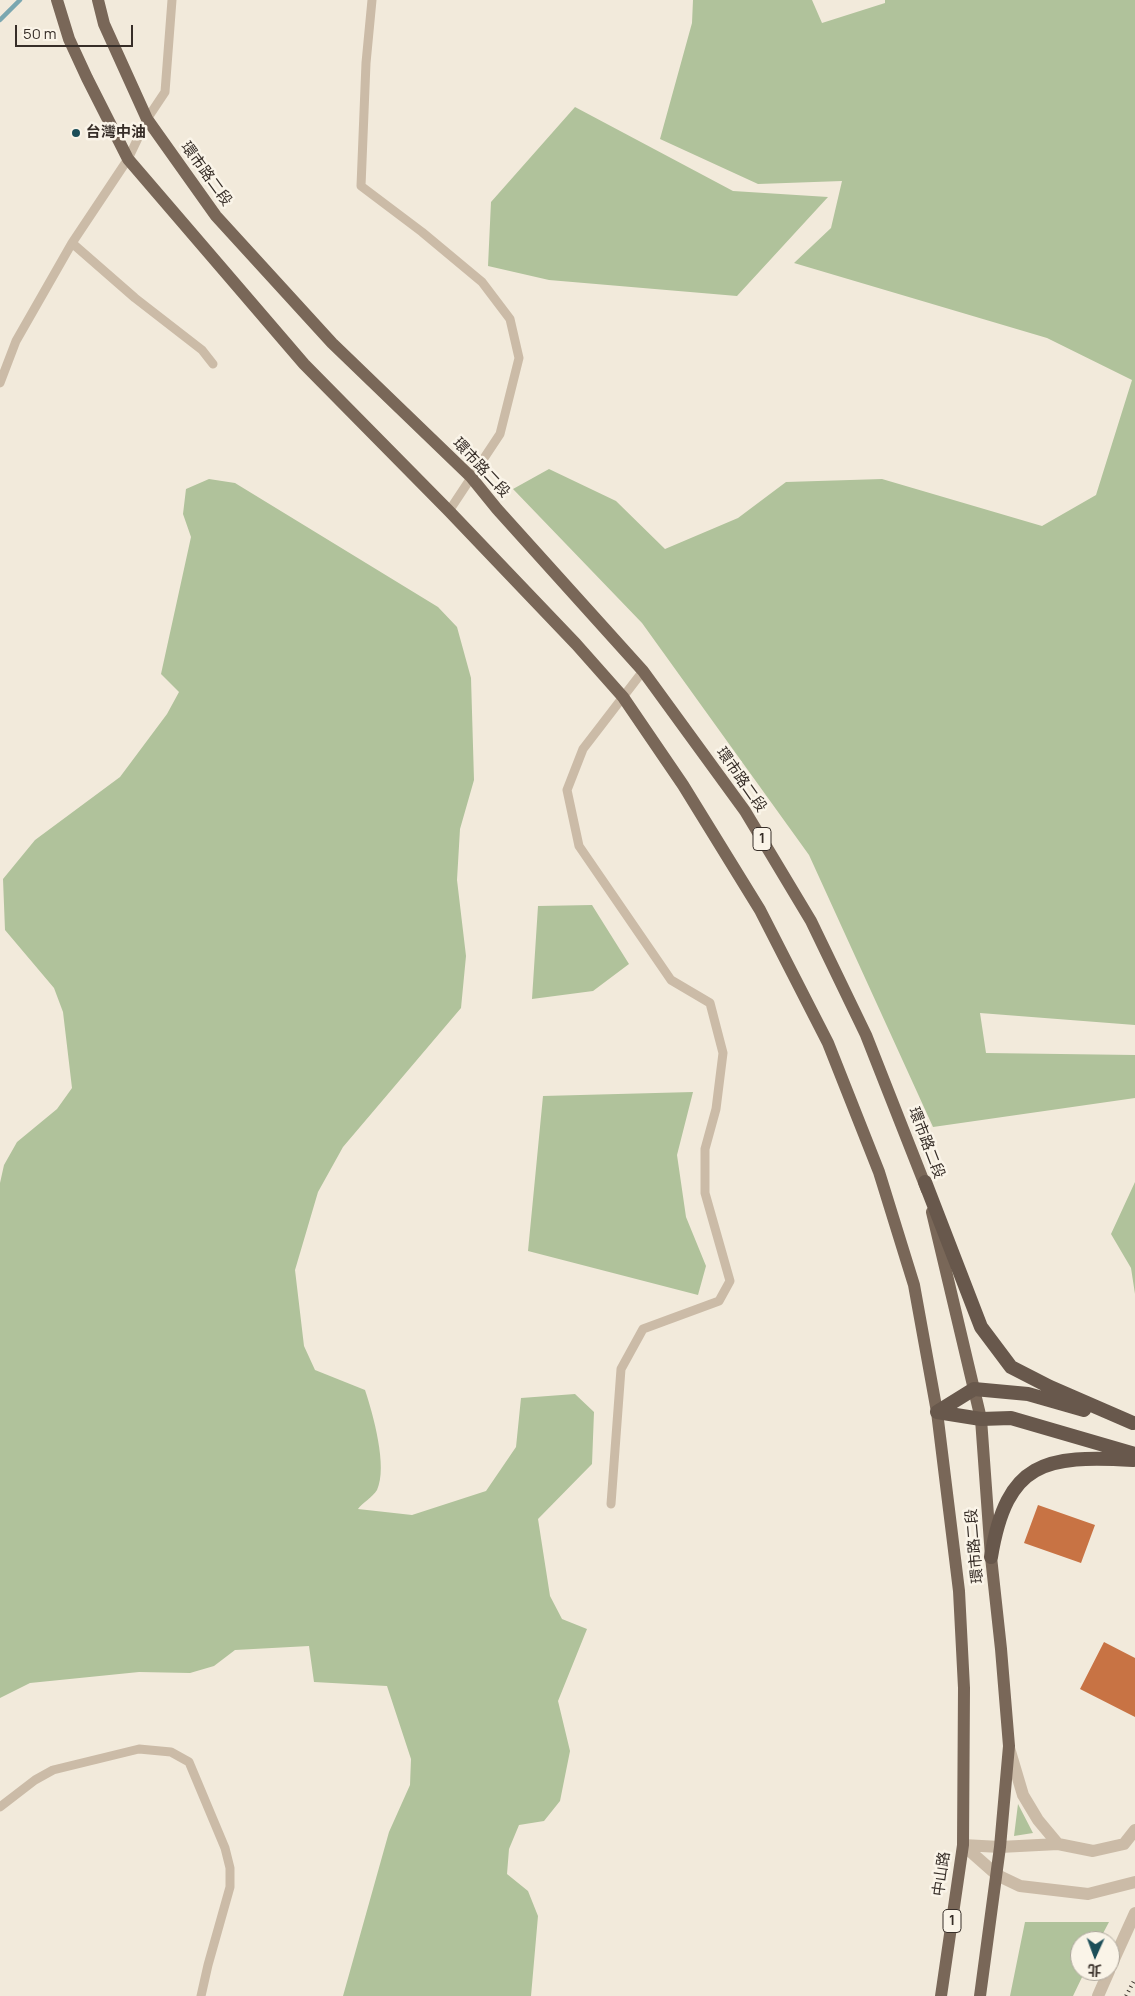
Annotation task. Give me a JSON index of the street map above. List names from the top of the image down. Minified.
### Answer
{"streets":{"main road":["環市路二段","1","中山路"]},"crossings":[["環市路二段","1"],["環市路二段","中山路"],["1","中山路"]],"places":["台灣中油"],"scale_bar":"50 m","north":"bottom"}
